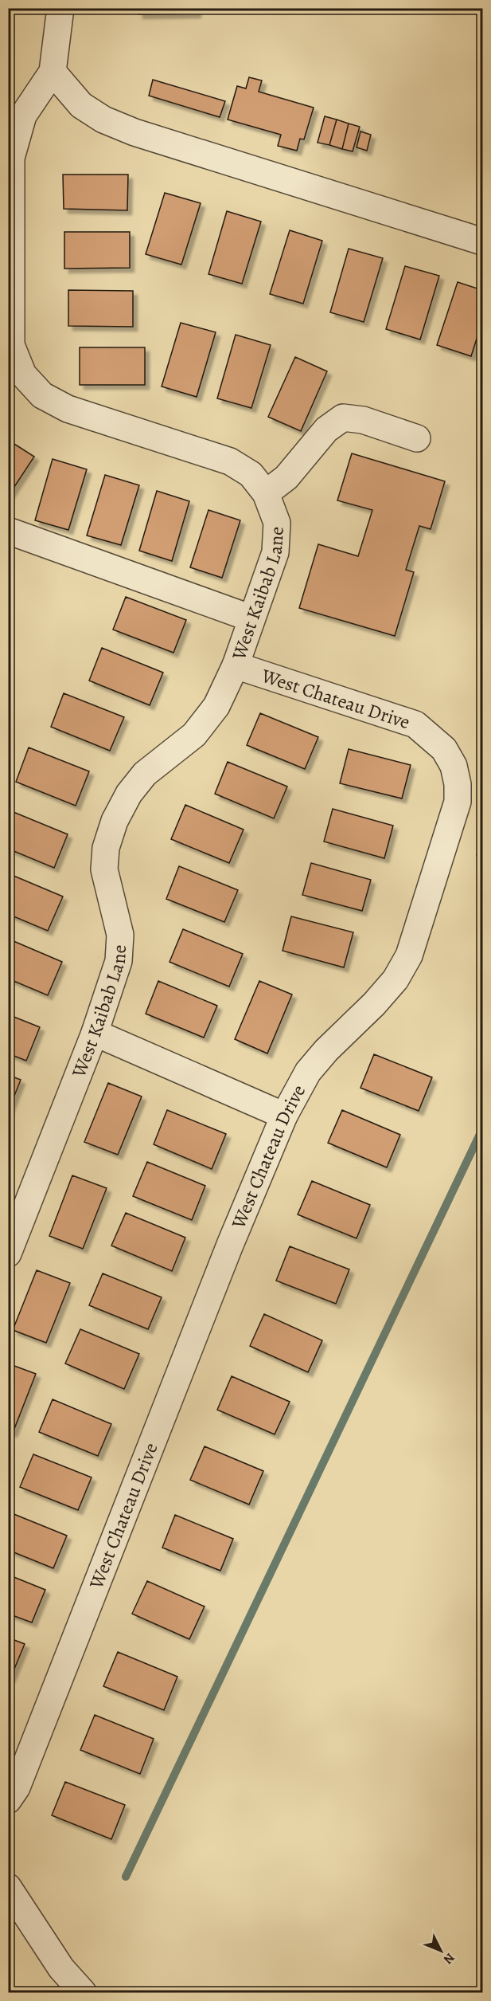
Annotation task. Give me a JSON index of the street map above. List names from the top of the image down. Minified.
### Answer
{"streets":{"street":["West Kaibab Lane","West Chateau Drive"]},"crossings":[["West Kaibab Lane","West Chateau Drive"]],"north":"bottom right"}
